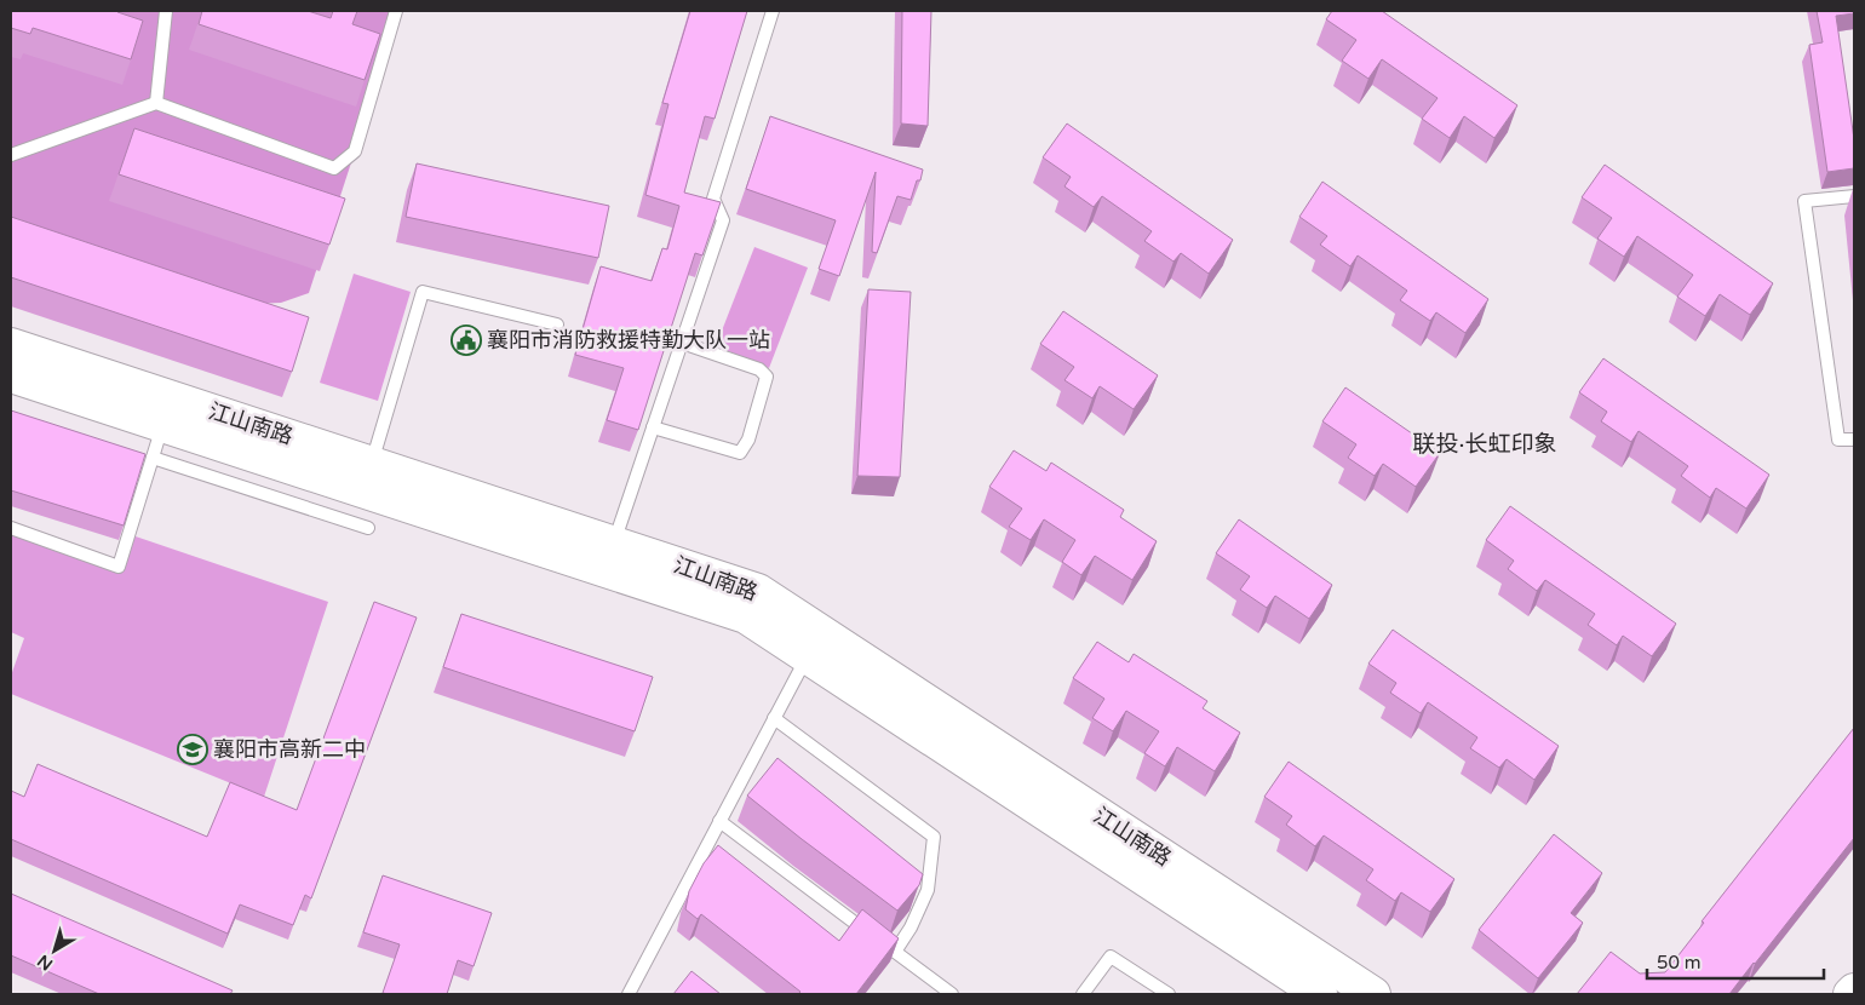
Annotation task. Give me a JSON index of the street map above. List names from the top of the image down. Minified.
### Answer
{"streets":{"street":["江山南路"]},"districts":["联投·长虹印象"],"places":{"public building":["襄阳市消防救援特勤大队一站"],"school or university":["襄阳市高新二中"]},"scale_bar":"50 m","north":"bottom left"}
